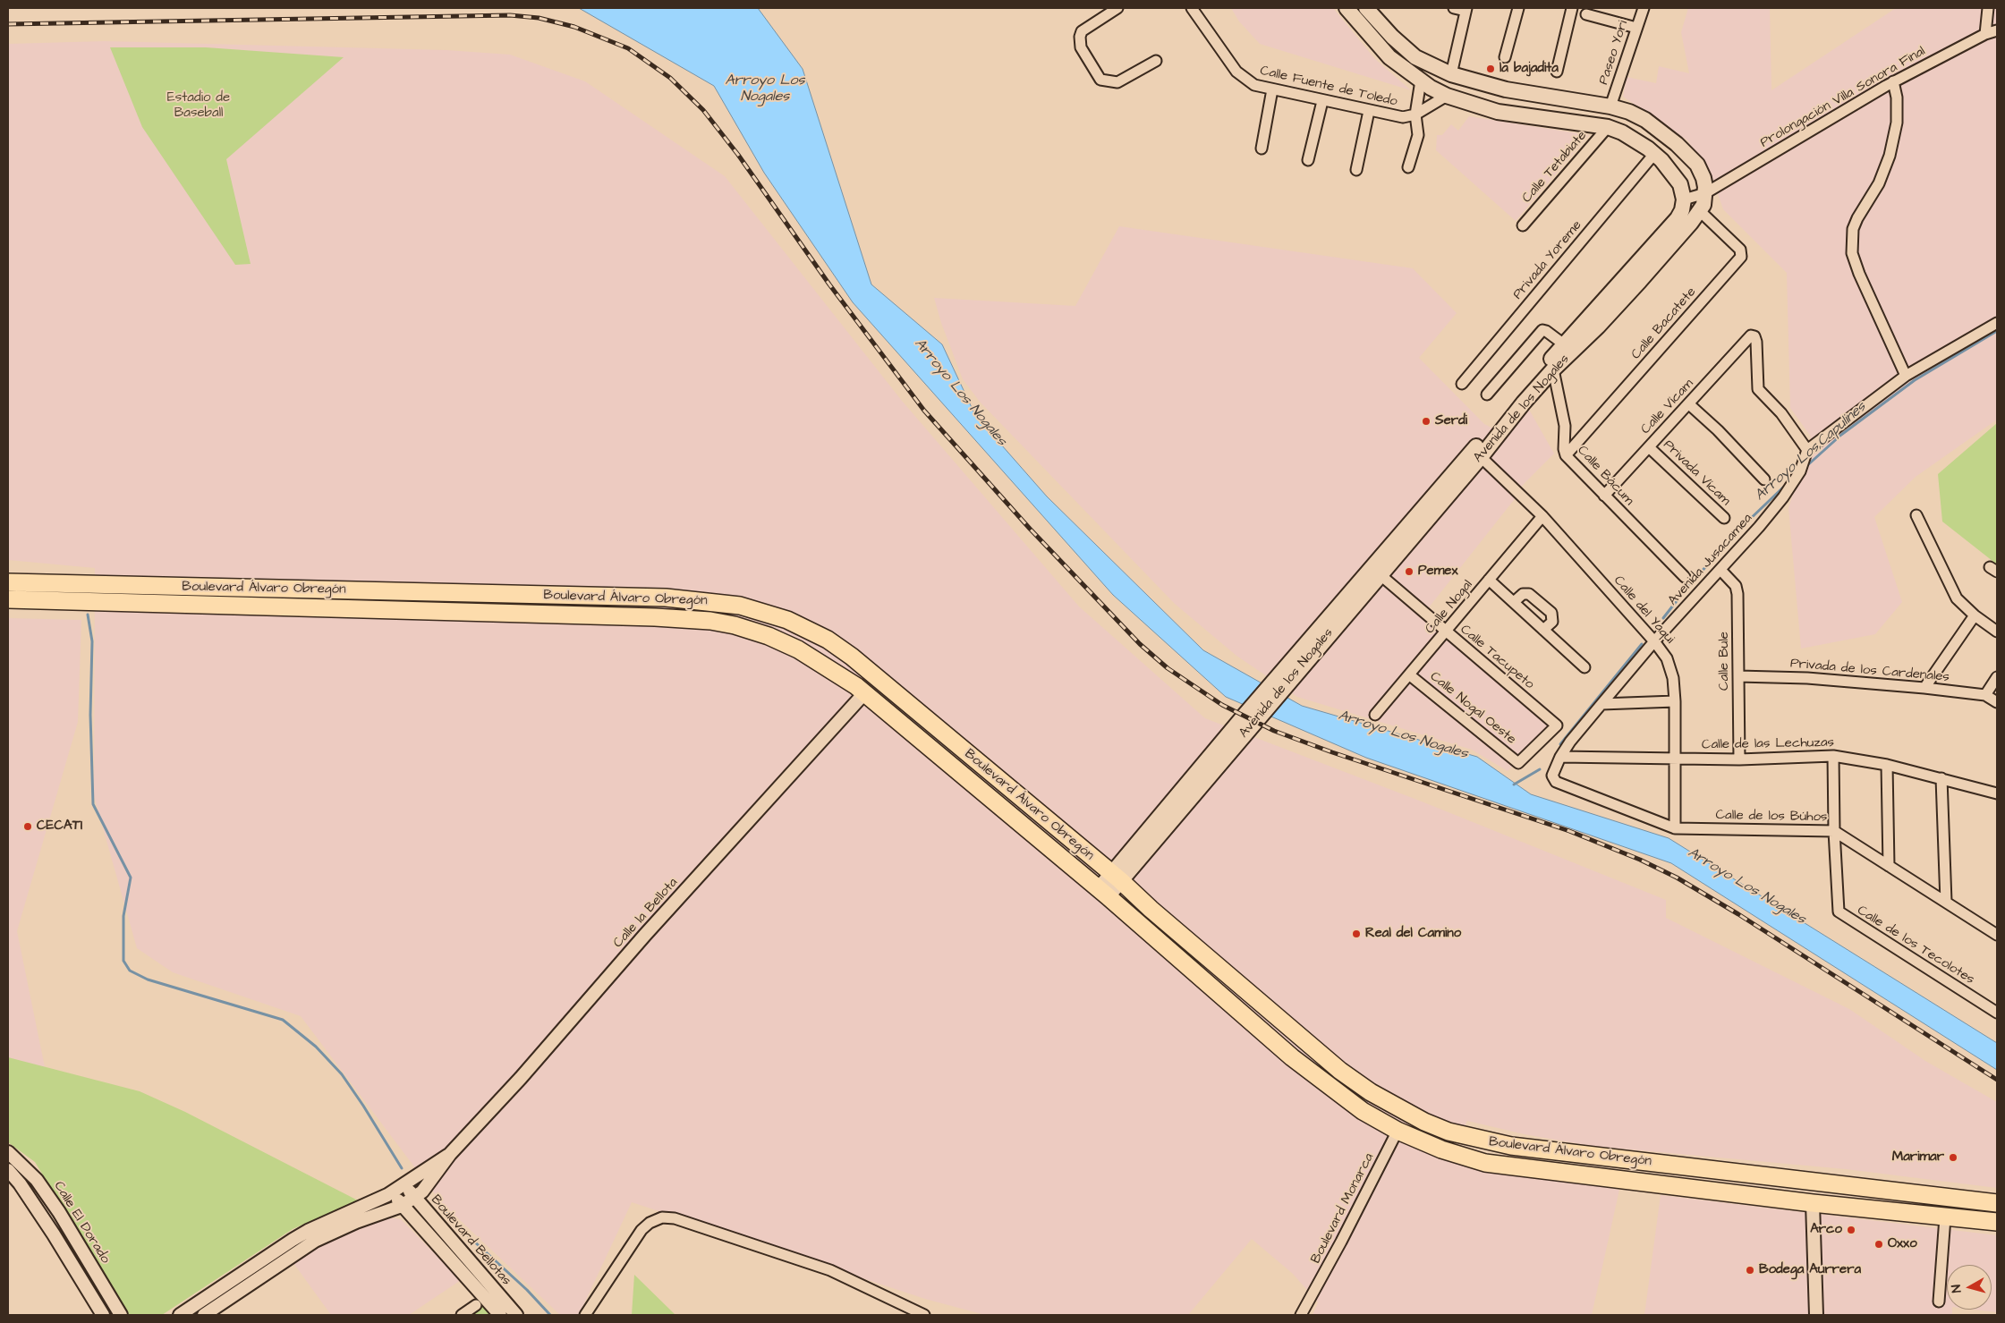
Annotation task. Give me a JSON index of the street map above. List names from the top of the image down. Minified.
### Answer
{"streets":{"highway":["Boulevard Álvaro Obregón"],"main road":["Avenida de los Nogales"],"street":["Paseo Yori","Calle Fuente de Toledo","Prolongación Villa Sonora Final","Calle Tetabiate","Privada Yoreme","Calle Bacatete","Calle Vícam","Privada Vícam","Calle Bácum","Avenida Jusacamea","Calle Nogal","Calle del Yaqui","Calle Tacupeto","Calle Bule","Privada de los Cardenales","Calle Nogal Oeste","Calle de las Lechuzas","Calle de los Búhos","Calle la Bellota","Calle de los Tecolotes","Boulevard Monarca","Calle El Dorado","Boulevard Bellotas"]},"crossings":[["Prolongación Villa Sonora Final","Avenida de los Nogales"],["Calle Bacatete","Avenida de los Nogales"],["Calle Bacatete","Calle Bácum"],["Calle Vícam","Privada Vícam"],["Calle Vícam","Calle Bácum"],["Calle Vícam","Avenida Jusacamea"],["Avenida de los Nogales","Calle Bácum"],["Avenida de los Nogales","Boulevard Álvaro Obregón"],["Avenida de los Nogales","Calle del Yaqui"],["Avenida de los Nogales","Calle Tacupeto"],["Avenida Jusacamea","Calle del Yaqui"],["Avenida Jusacamea","Calle Bule"],["Avenida Jusacamea","Calle de las Lechuzas"],["Avenida Jusacamea","Calle de los Búhos"],["Boulevard Álvaro Obregón","Calle la Bellota"],["Boulevard Álvaro Obregón","Boulevard Monarca"],["Calle Nogal","Calle del Yaqui"],["Calle Nogal","Calle Tacupeto"],["Calle Nogal","Calle Nogal Oeste"],["Calle del Yaqui","Calle de las Lechuzas"],["Calle del Yaqui","Calle de los Búhos"],["Calle Tacupeto","Calle Nogal Oeste"],["Calle Bule","Privada de los Cardenales"],["Calle Bule","Calle de las Lechuzas"],["Calle de las Lechuzas","Calle de los Tecolotes"],["Calle de los Búhos","Calle de los Tecolotes"],["Calle la Bellota","Boulevard Bellotas"]],"water":["Arroyo Los Nogales","Arroyo Los,Capulines"],"parks":["Estadio de Baseball"],"places":["la bajadita","Serdi","Pemex","CECATI","Real del Camino","Marimar","Arco","Oxxo","Bodega Aurrera"],"north":"left"}
